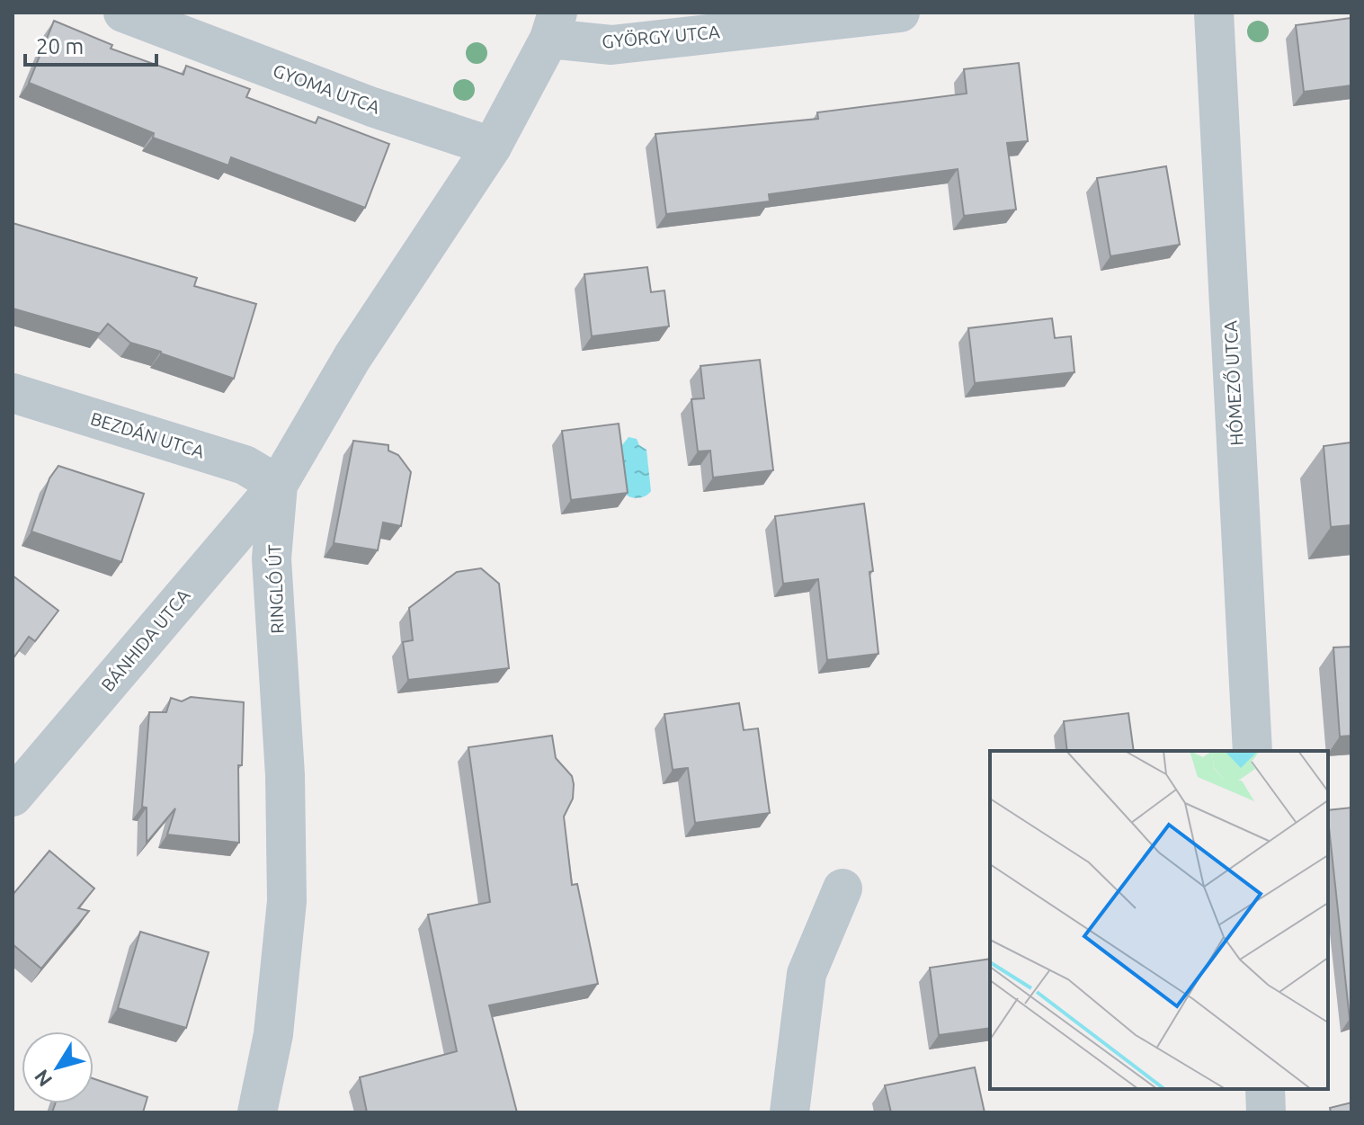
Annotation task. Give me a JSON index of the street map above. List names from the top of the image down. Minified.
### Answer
{"streets":{"street":["GYÖRGY UTCA","GYOMA UTCA","HÓMEZŐ UTCA","BEZDÁN UTCA","RINGLÓ ÚT","BÁNHIDA UTCA"]},"crossings":[["GYÖRGY UTCA","RINGLÓ ÚT"],["GYOMA UTCA","RINGLÓ ÚT"],["BEZDÁN UTCA","RINGLÓ ÚT"],["BEZDÁN UTCA","BÁNHIDA UTCA"],["RINGLÓ ÚT","BÁNHIDA UTCA"]],"scale_bar":"20 m","north":"bottom left"}
